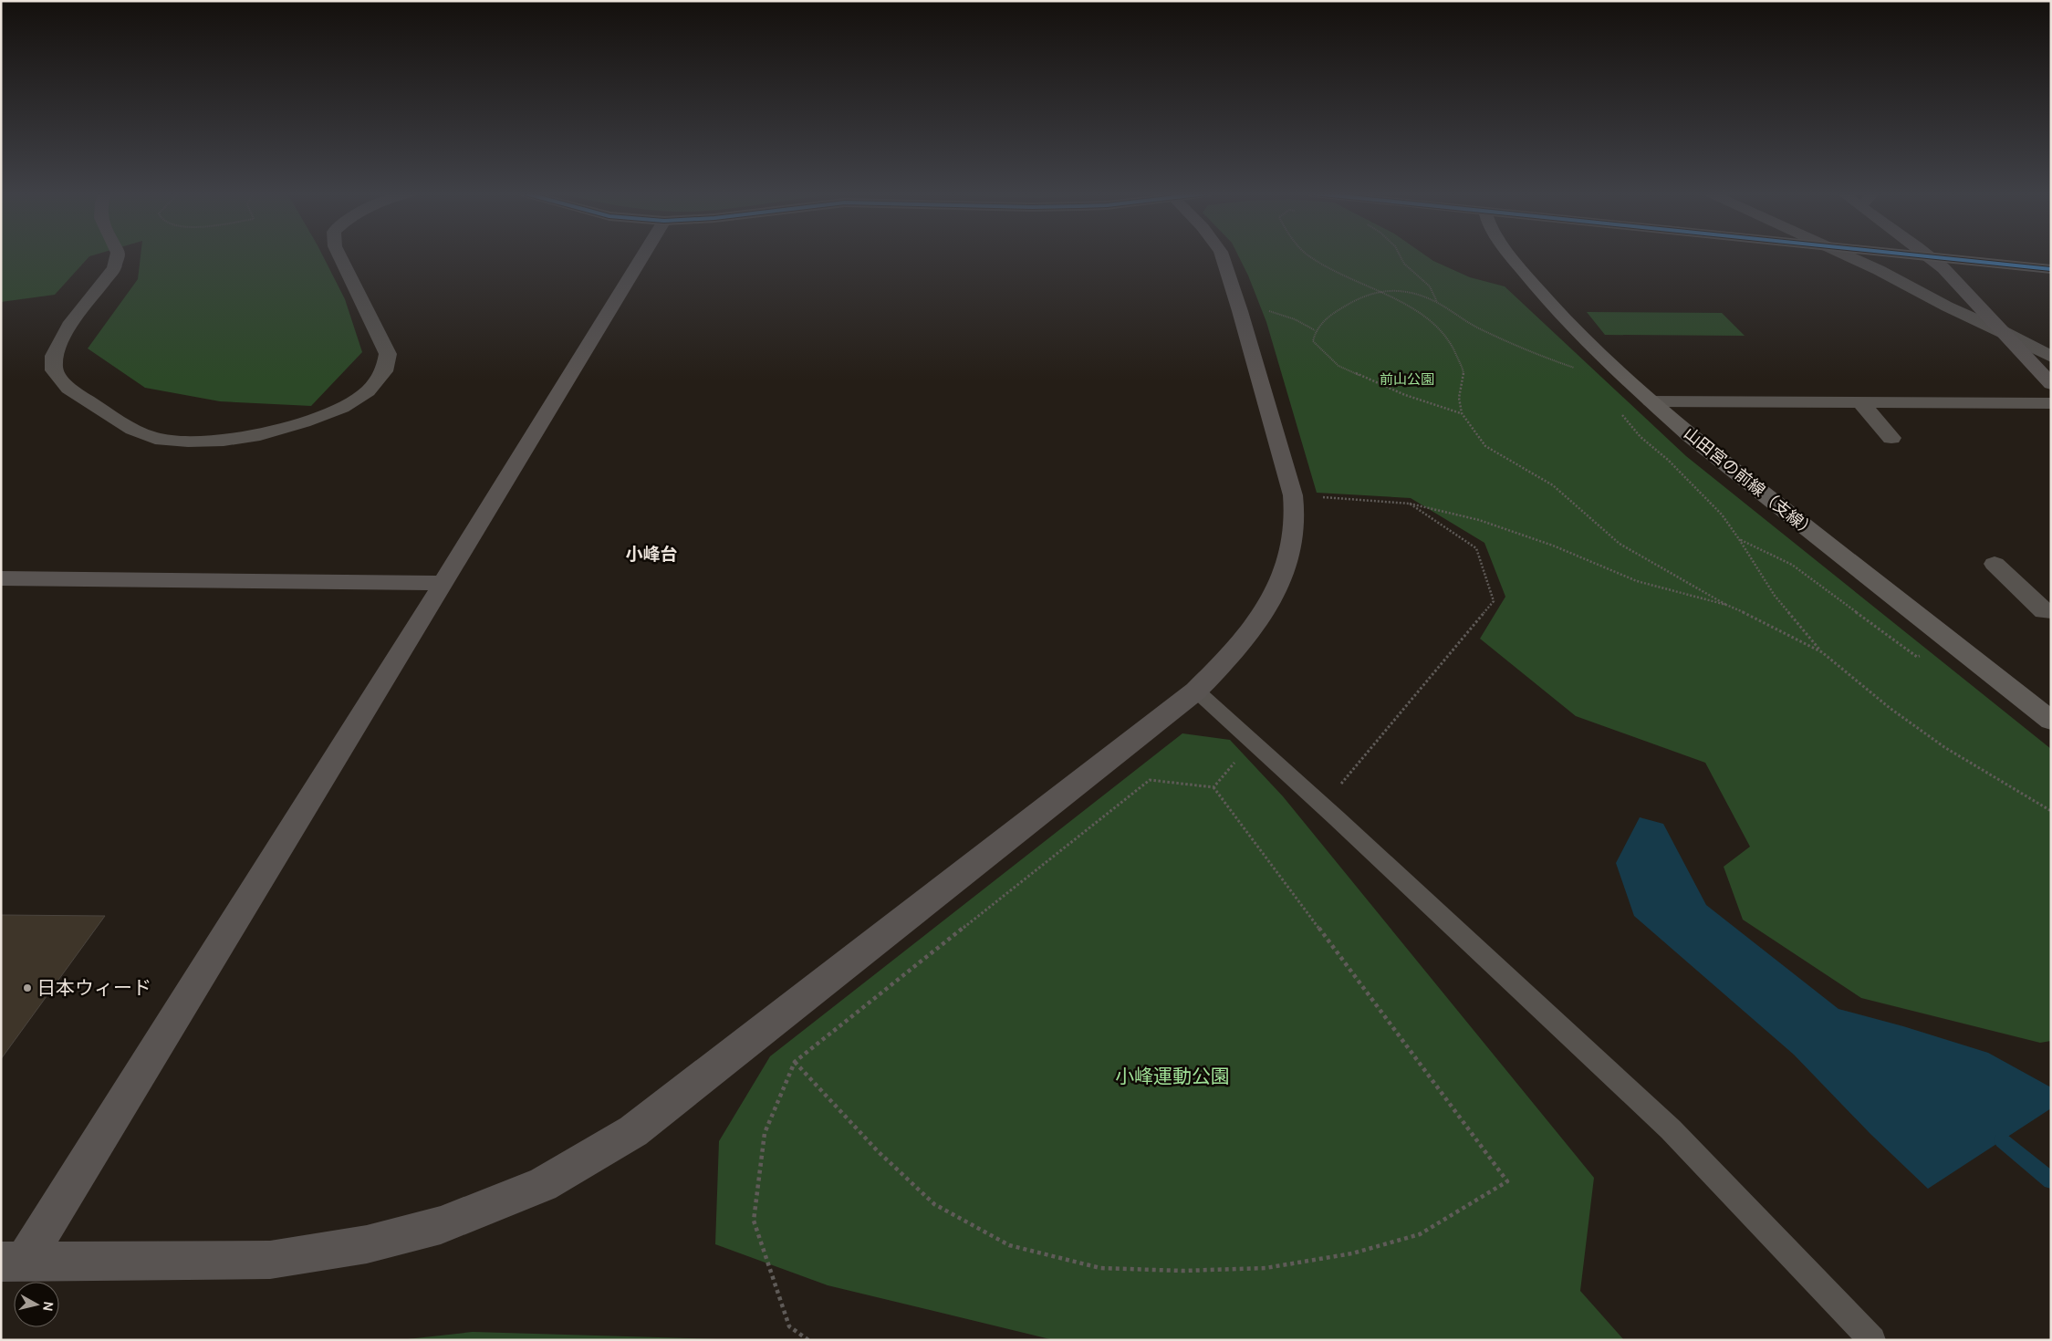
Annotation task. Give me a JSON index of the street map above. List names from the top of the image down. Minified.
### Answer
{"streets":{"main road":["山田宮の前線（支線）"]},"districts":["小峰台"],"parks":["前山公園","小峰運動公園"],"places":["日本ウィード"],"north":"right"}
